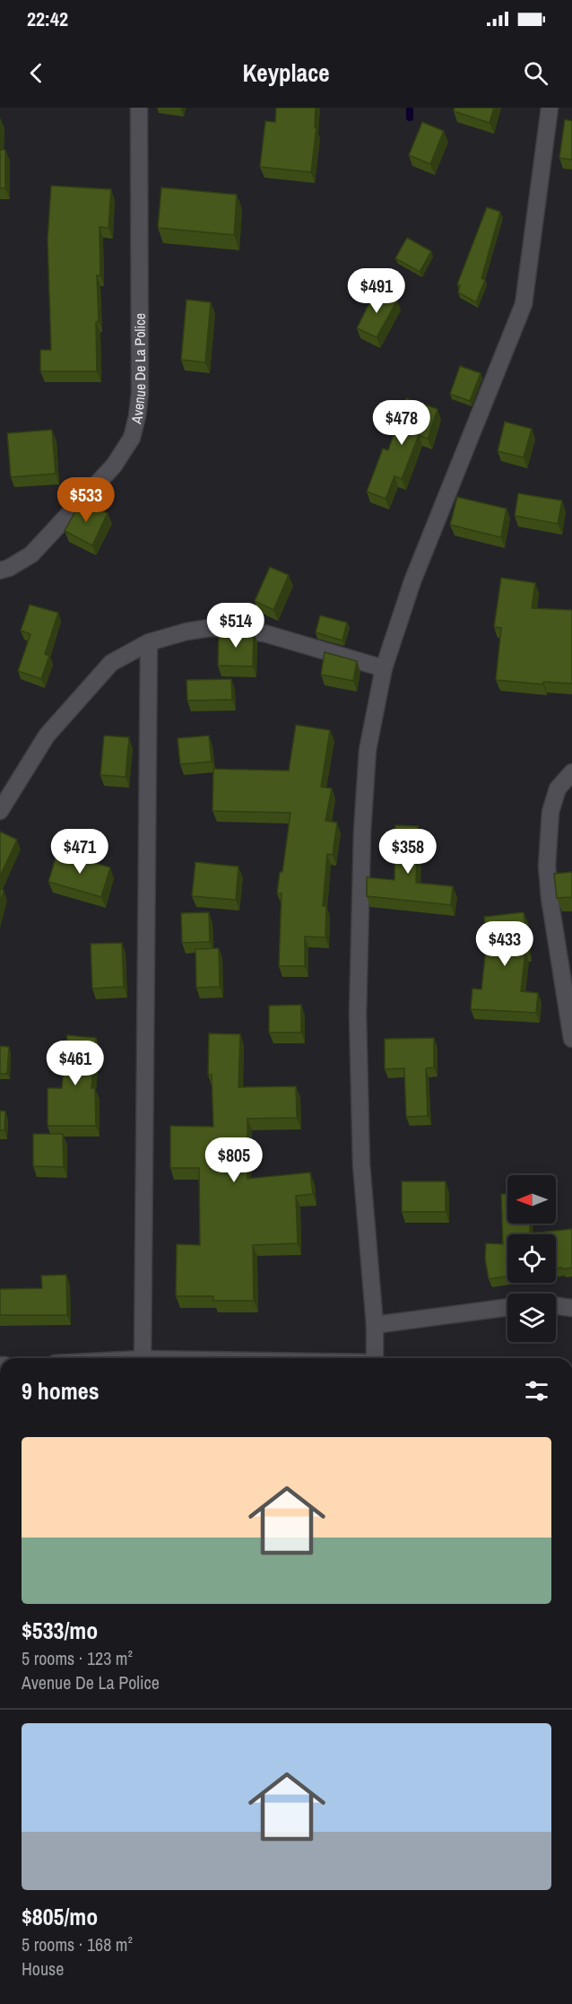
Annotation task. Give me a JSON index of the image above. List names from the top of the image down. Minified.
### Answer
{"streets":{"street":["Avenue De La Police"]},"north":"left","page":{"status":"22:42","header":"Keyplace","price":["$491","$478","$533","$514","$471","$358","$433","$461","$805"],"heading":"9 homes","list":[{"name":"$533/mo","note":"5 rooms · 123 m² · Avenue De La Police"},{"name":"$805/mo","note":"5 rooms · 168 m² · House"}]}}
